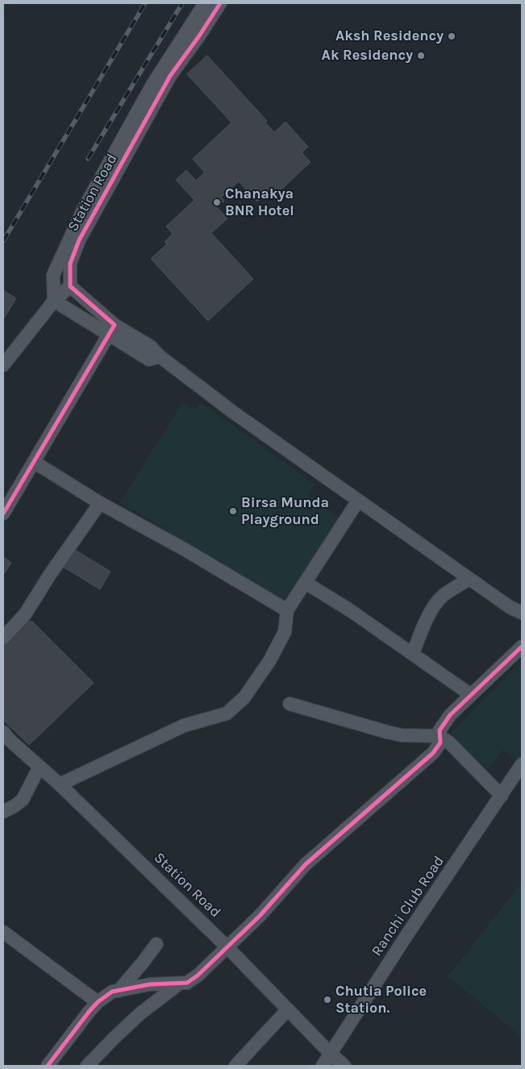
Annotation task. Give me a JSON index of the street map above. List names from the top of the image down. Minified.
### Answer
{"streets":{"street":["Station Road","Ranchi Club Road"]},"crossings":[["Station Road","Ranchi Club Road"]],"places":["Aksh Residency","Ak Residency","Chanakya BNR Hotel","Birsa Munda Playground","Chutia Police Station."]}
